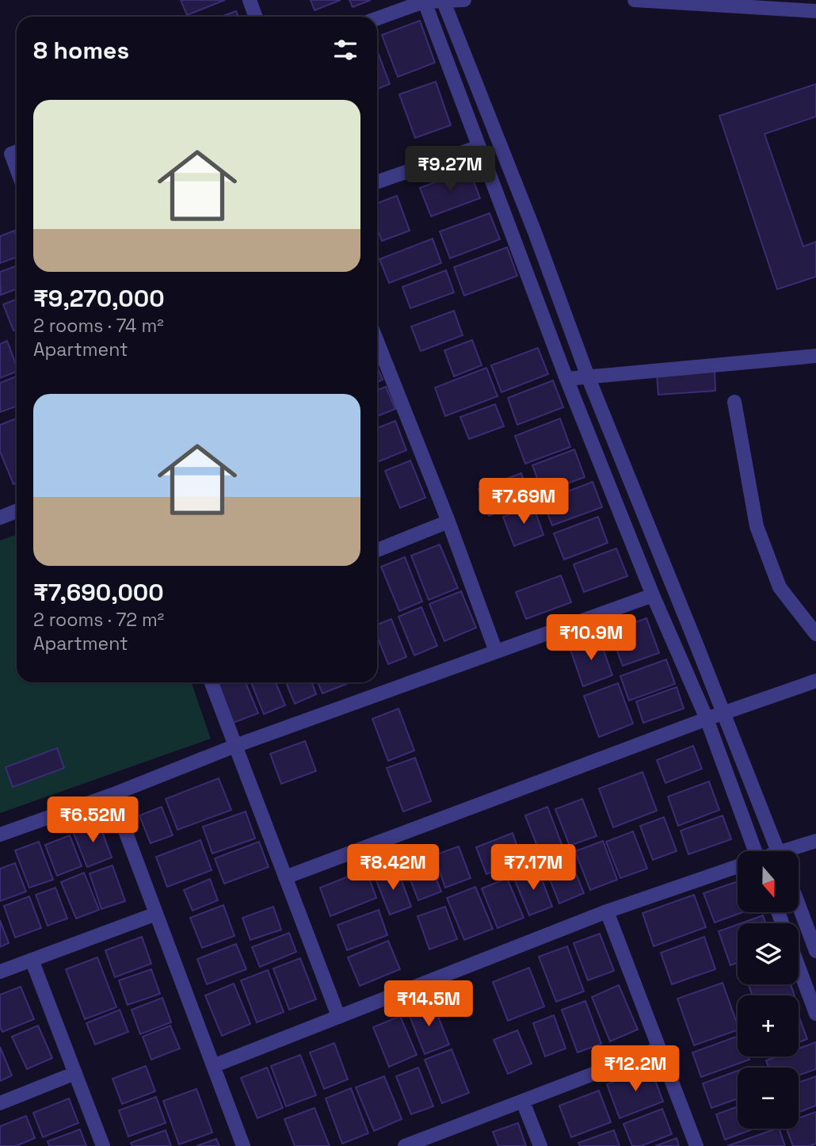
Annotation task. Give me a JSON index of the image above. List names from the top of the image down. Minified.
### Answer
{"north":"bottom","page":{"heading":"8 homes","list":[{"name":"₹9,270,000","note":"2 rooms · 74 m² · Apartment"},{"name":"₹7,690,000","note":"2 rooms · 72 m² · Apartment"}],"price":["₹9.27M","₹7.69M","₹10.9M","₹6.52M","₹8.42M","₹7.17M","₹14.5M","₹12.2M"],"map_buttons":["+","−"]}}
